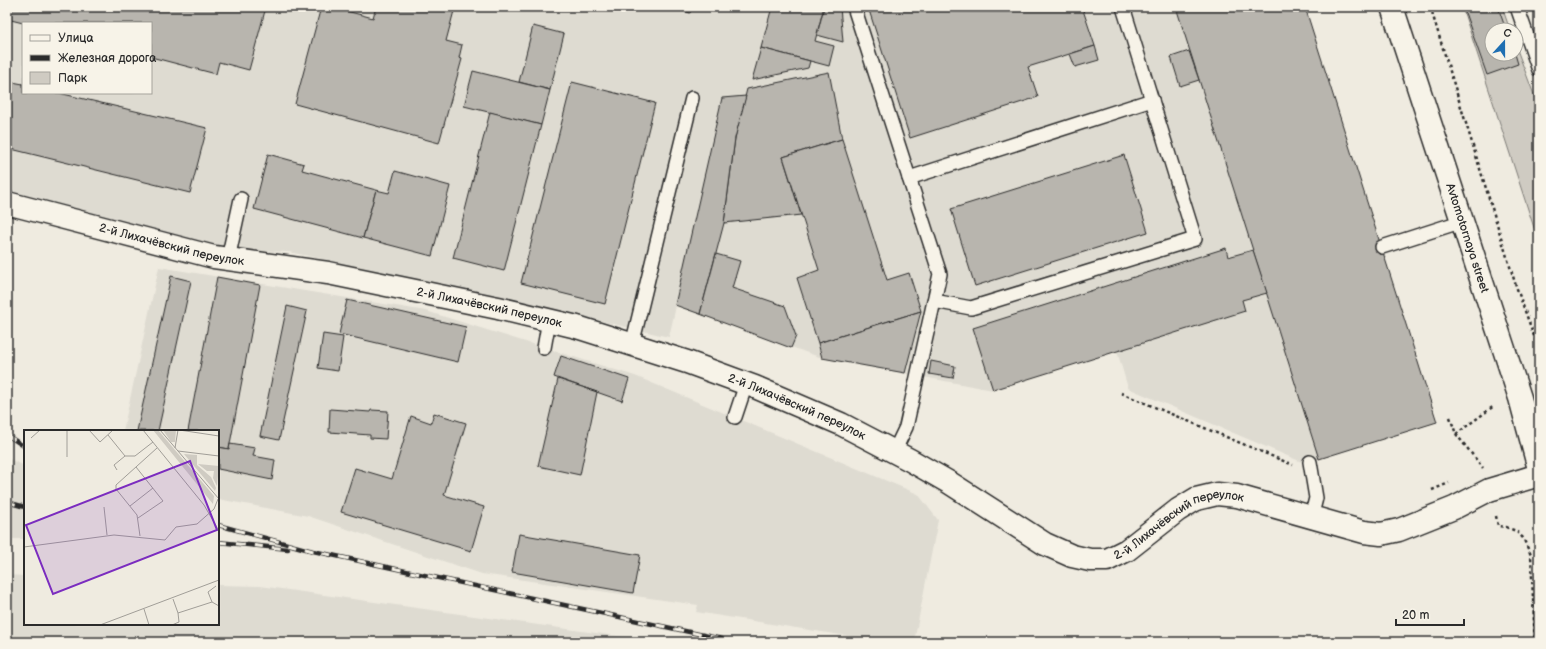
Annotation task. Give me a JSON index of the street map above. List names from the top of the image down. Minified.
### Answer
{"streets":{"street":["Avtomotornaya street","2-й Лихачёвский переулок"]},"legend":["Улица","Железная дорога","Парк"],"scale_bar":"20 m","north":"top"}
